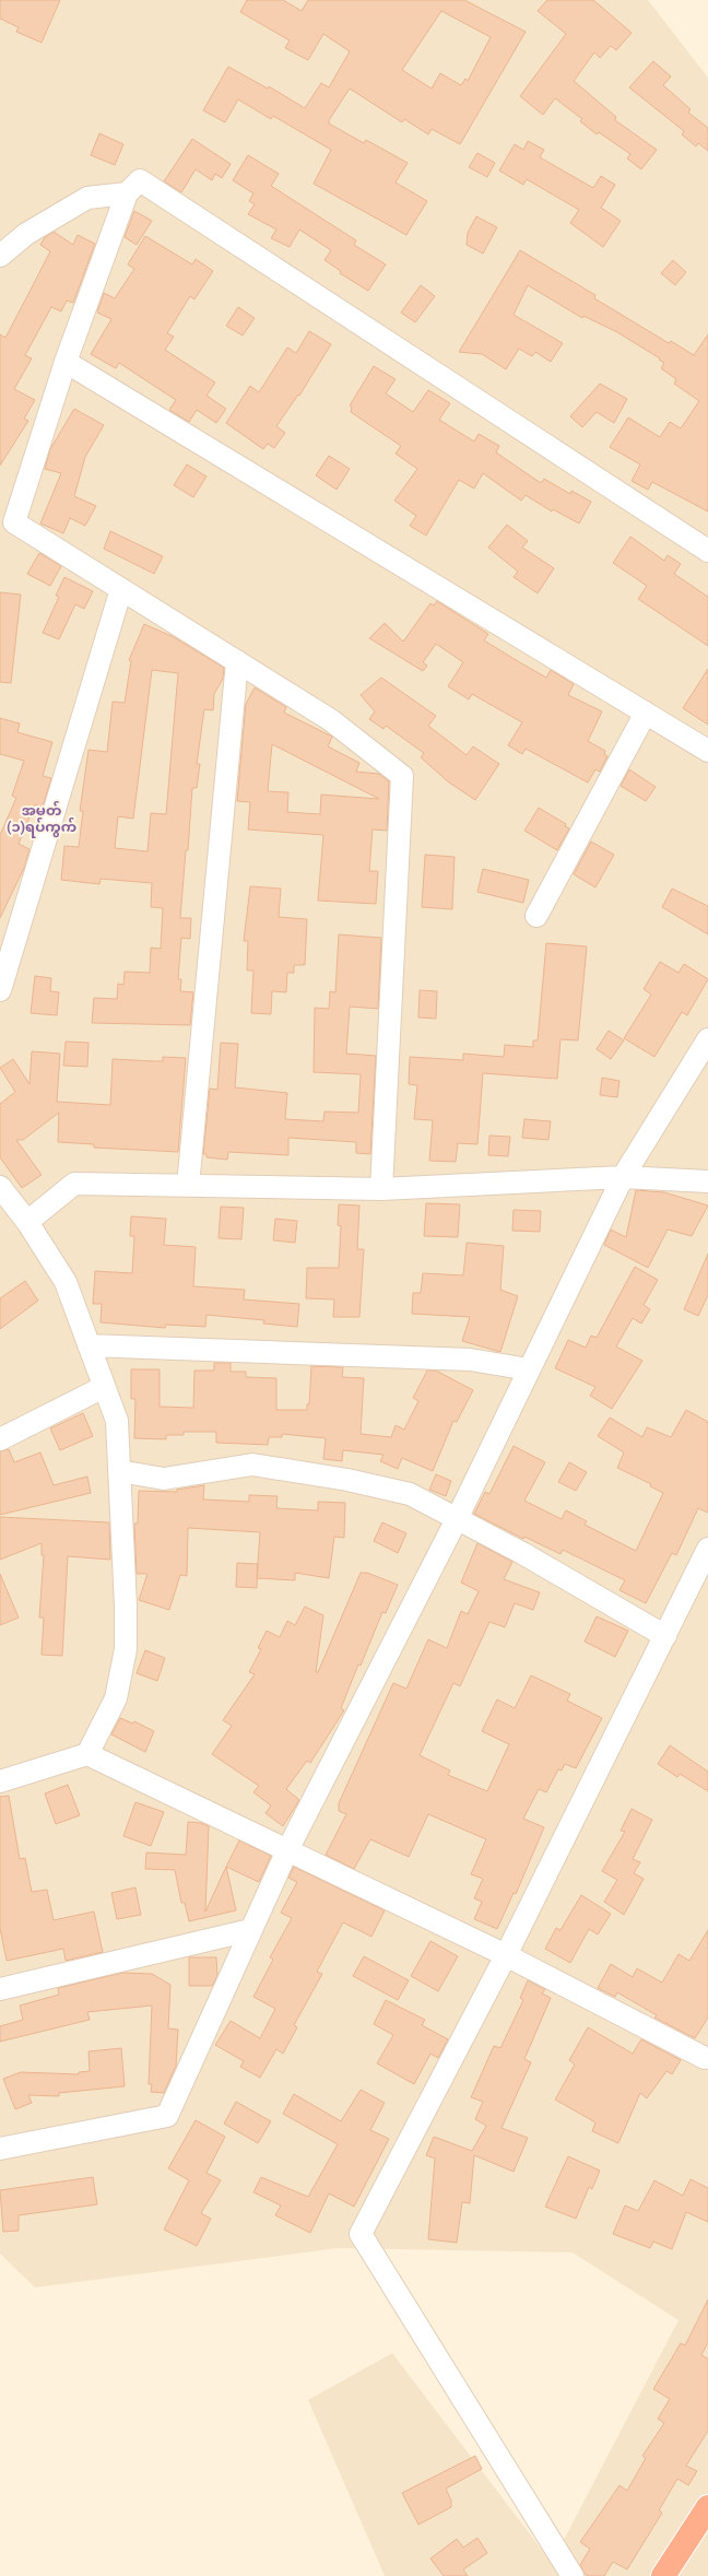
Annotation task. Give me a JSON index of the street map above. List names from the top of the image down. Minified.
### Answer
{"districts":["အမှတ် (၁)ရပ်ကွက်"]}
